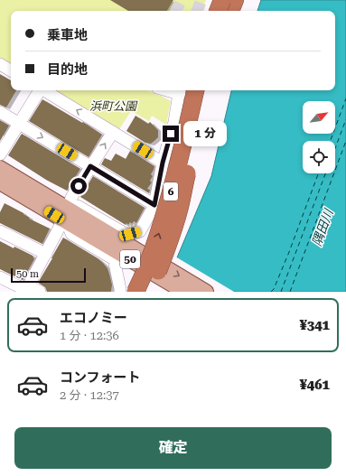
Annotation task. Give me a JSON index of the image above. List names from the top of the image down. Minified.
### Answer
{"streets":{"highway":["6"],"main road":["50"]},"water":["隅田川"],"parks":["浜町公園"],"scale_bar":"50 m","north":"top right","page":{"banner":["乗車地","目的地"],"bubble":"1 分","scale":"50 m","list":[{"name":"エコノミー","note":"1 分 · 12:36","value":"¥341"},{"name":"コンフォート","note":"2 分 · 12:37","value":"¥461"}],"buttons":"確定"}}
